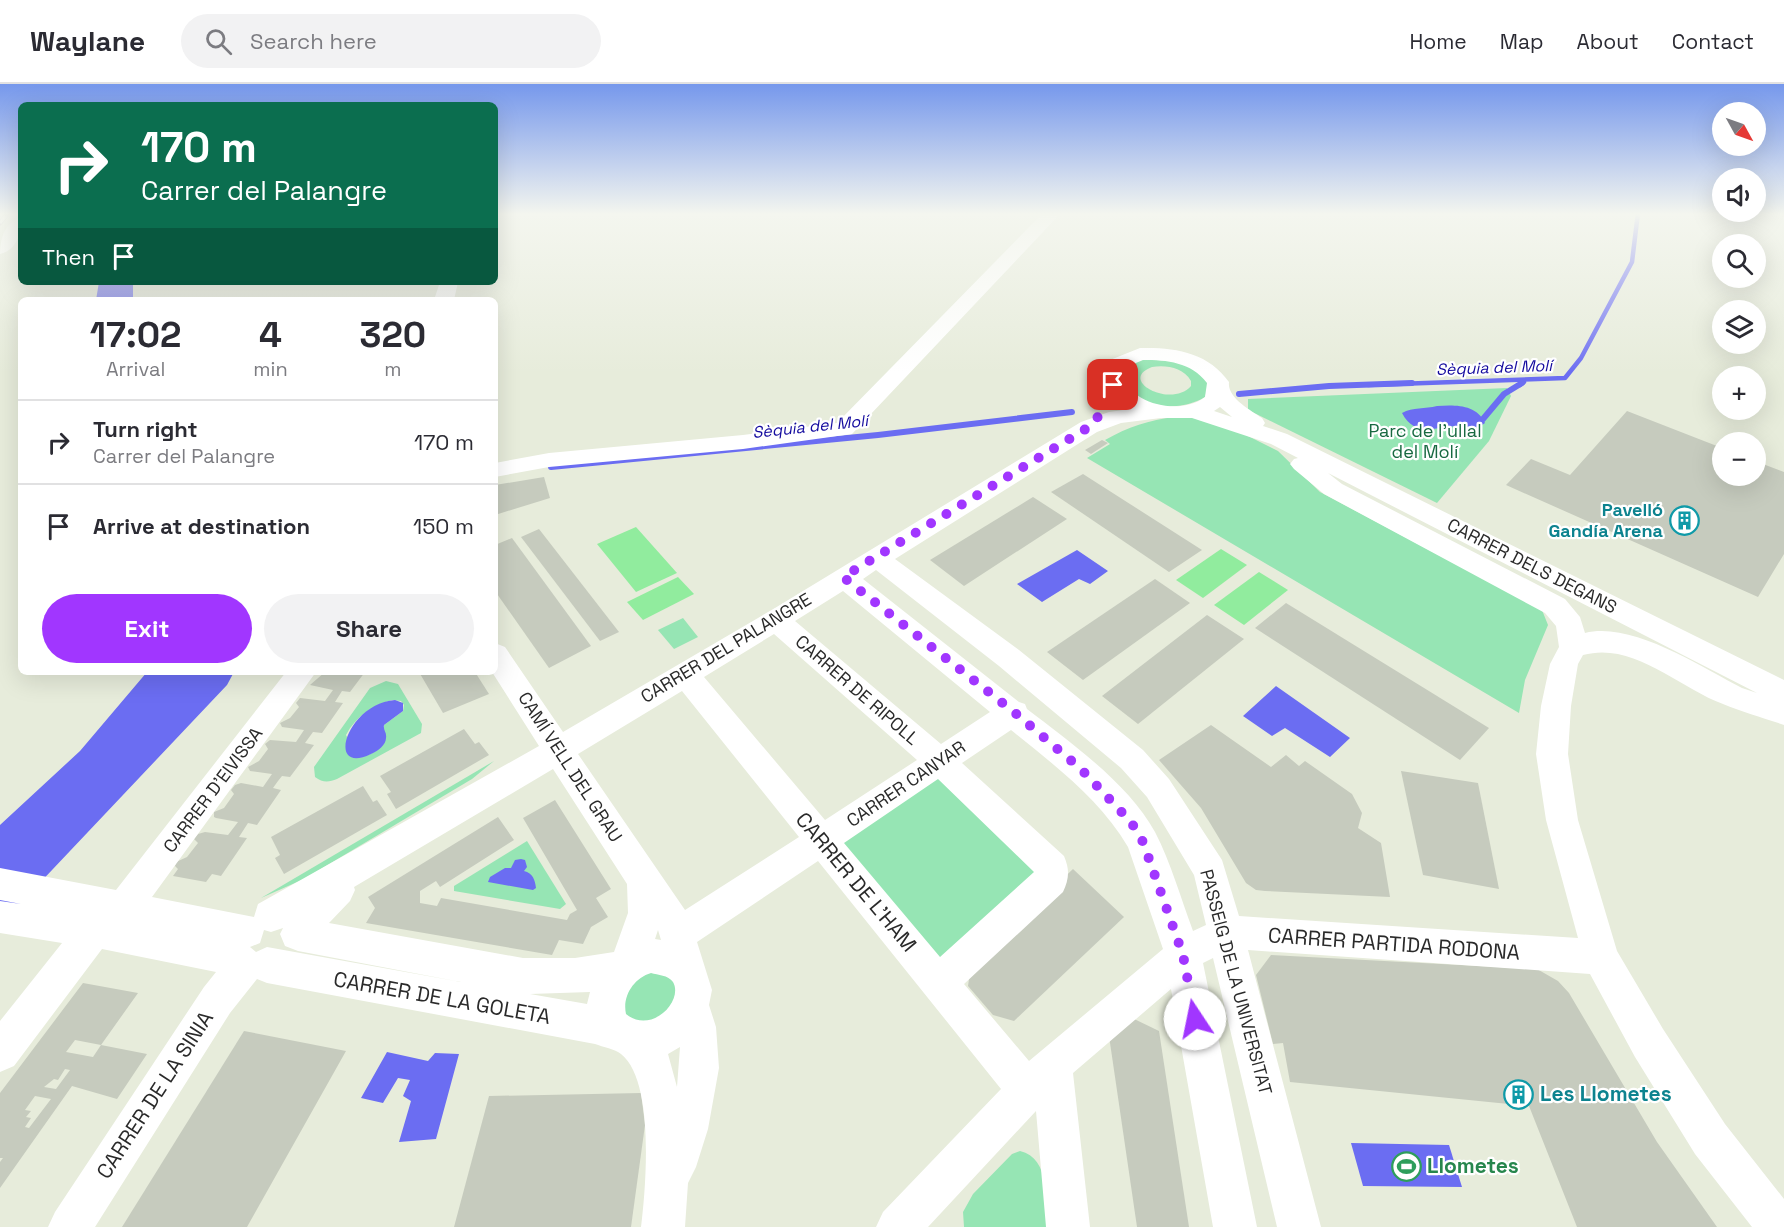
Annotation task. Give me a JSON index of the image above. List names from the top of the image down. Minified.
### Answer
{"streets":{"street":["CARRER DELS DEGANS","CARRER DEL PALANGRE","CARRER DE RIPOLL","CAMÍ VELL DEL GRAU","CARRER CANYAR","CARRER D'EIVISSA","CARRER DE L'HAM","CARRER PARTIDA RODONA","PASSEIG DE LA UNIVERSITAT","CARRER DE LA GOLETA","CARRER DE LA SINIA"]},"crossings":[["CARRER DELS DEGANS","CARRER DEL PALANGRE"],["CARRER DEL PALANGRE","CARRER DE RIPOLL"],["CARRER DEL PALANGRE","CAMÍ VELL DEL GRAU"],["CARRER DEL PALANGRE","CARRER DE L'HAM"],["CARRER DEL PALANGRE","PASSEIG DE LA UNIVERSITAT"],["CARRER DEL PALANGRE","CARRER DE LA GOLETA"],["CARRER DEL PALANGRE","CARRER DE LA SINIA"],["CARRER DE RIPOLL","CARRER CANYAR"],["CARRER DE RIPOLL","CARRER DE L'HAM"],["CAMÍ VELL DEL GRAU","CARRER CANYAR"],["CAMÍ VELL DEL GRAU","CARRER DE LA GOLETA"],["CARRER CANYAR","CARRER DE L'HAM"],["CARRER CANYAR","CARRER DE LA GOLETA"],["CARRER D'EIVISSA","CARRER DE LA GOLETA"],["CARRER PARTIDA RODONA","PASSEIG DE LA UNIVERSITAT"],["CARRER DE LA GOLETA","CARRER DE LA SINIA"]],"water":["Sèquia del Molí"],"parks":["Parc de l'ullal del Molí"],"places":{"building":["Pavelló Gandía Arena","Les Llometes"],"sports":["Llometes"]},"north":"bottom right","page":{"header":"Waylane","search":"Search here","nav":["Home","Map","About","Contact"],"map_buttons":["+","−"],"turn":["170 m","Carrer del Palangre"],"then":"Then","eta":["17:02","Arrival","4","min","320","m"],"list":[{"name":"Turn right","note":"Carrer del Palangre","value":"170 m"},{"name":"Arrive at destination","value":"150 m"}],"buttons":["Exit","Share"]}}
